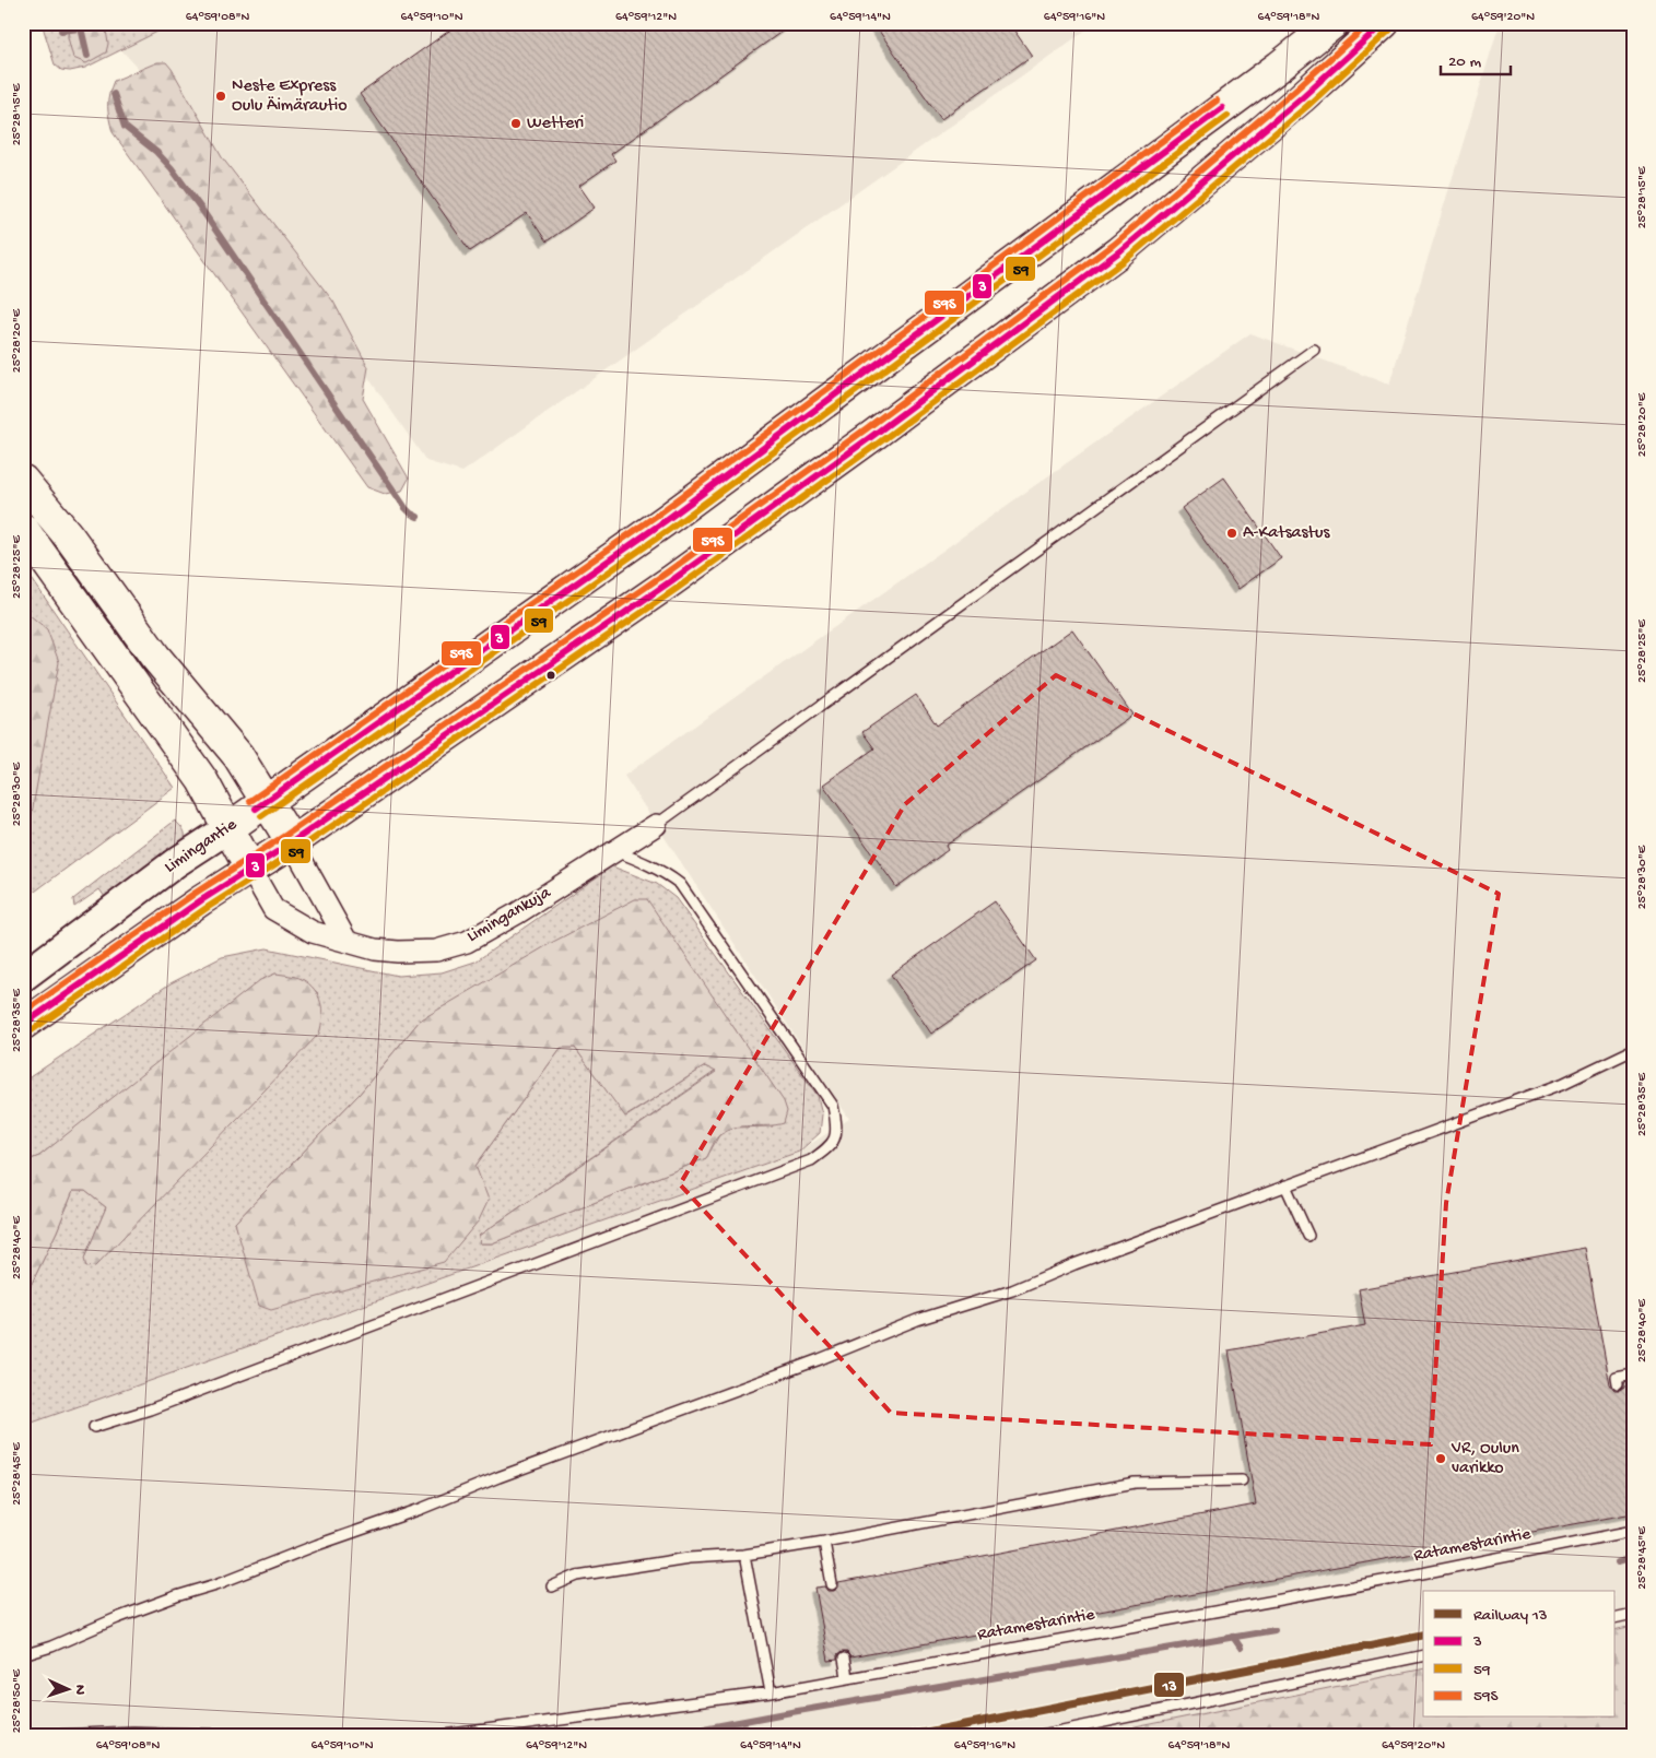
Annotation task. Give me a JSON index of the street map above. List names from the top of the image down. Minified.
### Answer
{"streets":{"main road":["Limingantie"],"street":["Limingankuja"],"lane":["Ratamestarintie"]},"places":["Neste Express Oulu Äimärautio","Wetteri","A-Katsastus","VR, Oulun varikko"],"lines":["transit line 3","transit line 59S","transit line 59","rail line 13"],"legend":["Railway 13","3","59","59S"],"scale_bar":"20 m","north":"right","coordinates":["64°59'08\"N","64°59'10\"N","64°59'12\"N","64°59'14\"N","64°59'16\"N","64°59'18\"N","64°59'20\"N","25°28'15\"E","25°28'20\"E","25°28'25\"E","25°28'30\"E","25°28'35\"E","25°28'40\"E","25°28'45\"E","25°28'50\"E"]}
